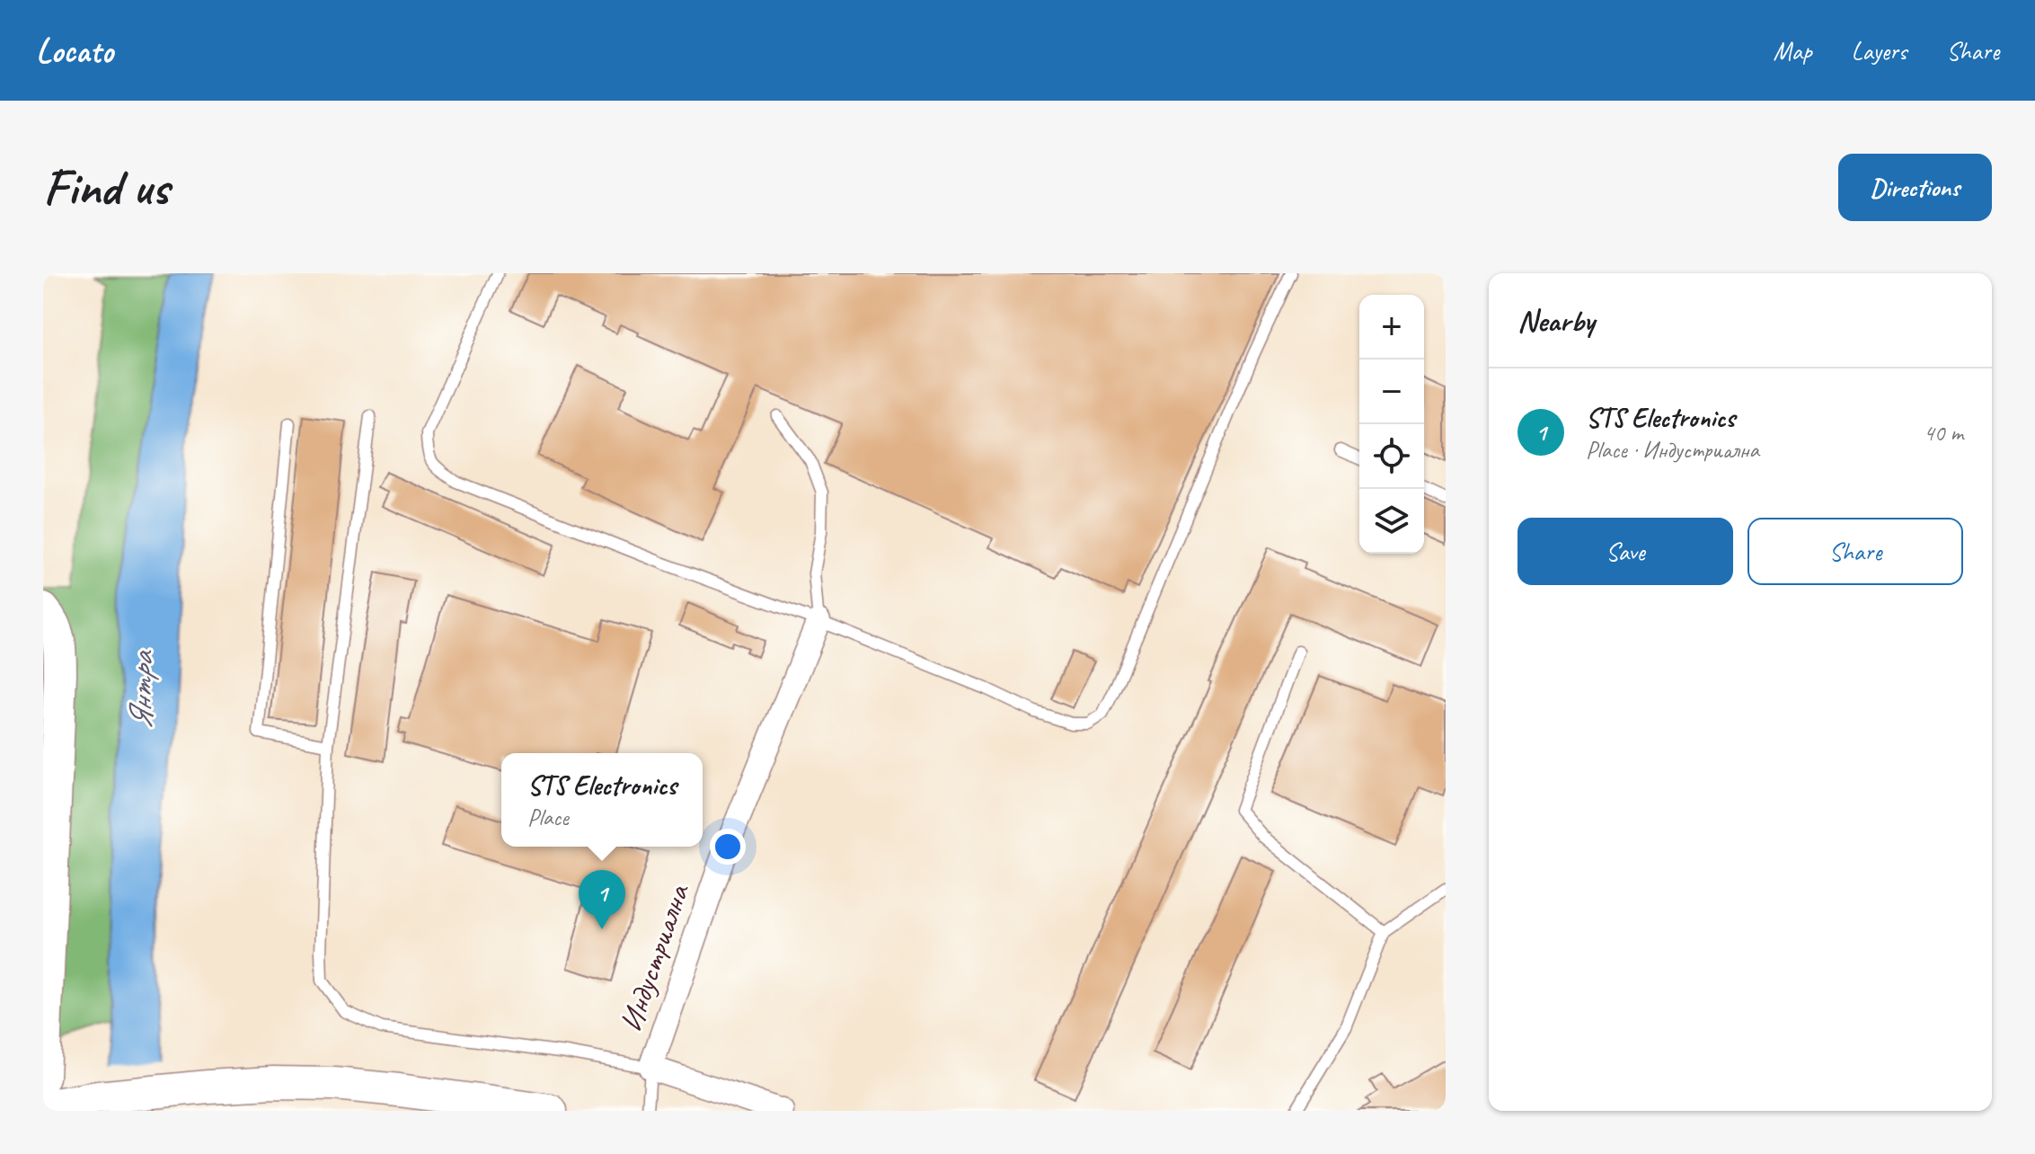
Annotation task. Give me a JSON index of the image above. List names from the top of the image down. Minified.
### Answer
{"streets":{"street":["Индустриална"]},"water":["Янтра"],"page":{"header":"Locato","nav":["Map","Layers","Share"],"buttons":["Directions",["Save","Share"]],"title":"Find us","heading":"Nearby","map_buttons":["+","−"],"list":[{"mark":"1","name":"STS Electronics","note":"Place · Индустриална","value":"40 m"}],"popup":["STS Electronics","Place"],"pins":"1"}}
